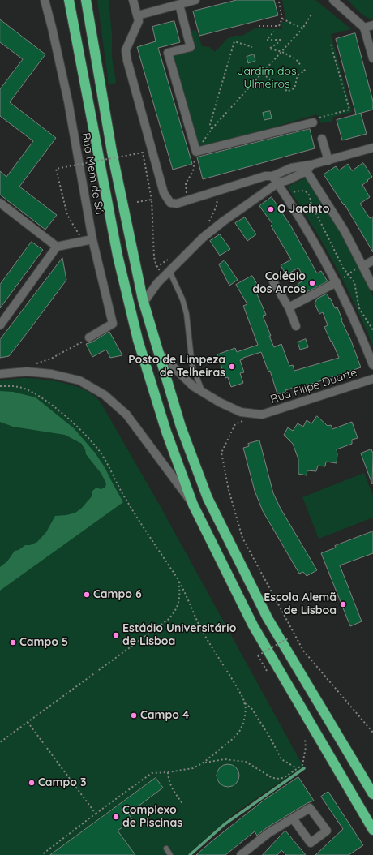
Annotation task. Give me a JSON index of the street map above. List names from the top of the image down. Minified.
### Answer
{"streets":{"street":["Rua Mem de Sá","Rua Filipe Duarte"]},"parks":["Jardim dos Ulmeiros"],"places":["O Jacinto","Colégio dos Arcos","Posto de Limpeza de Telheiras","Campo 6","Escola Alemã de Lisboa","Estádio Universitário de Lisboa","Campo 5","Campo 4","Campo 3","Complexo de Piscinas"]}
